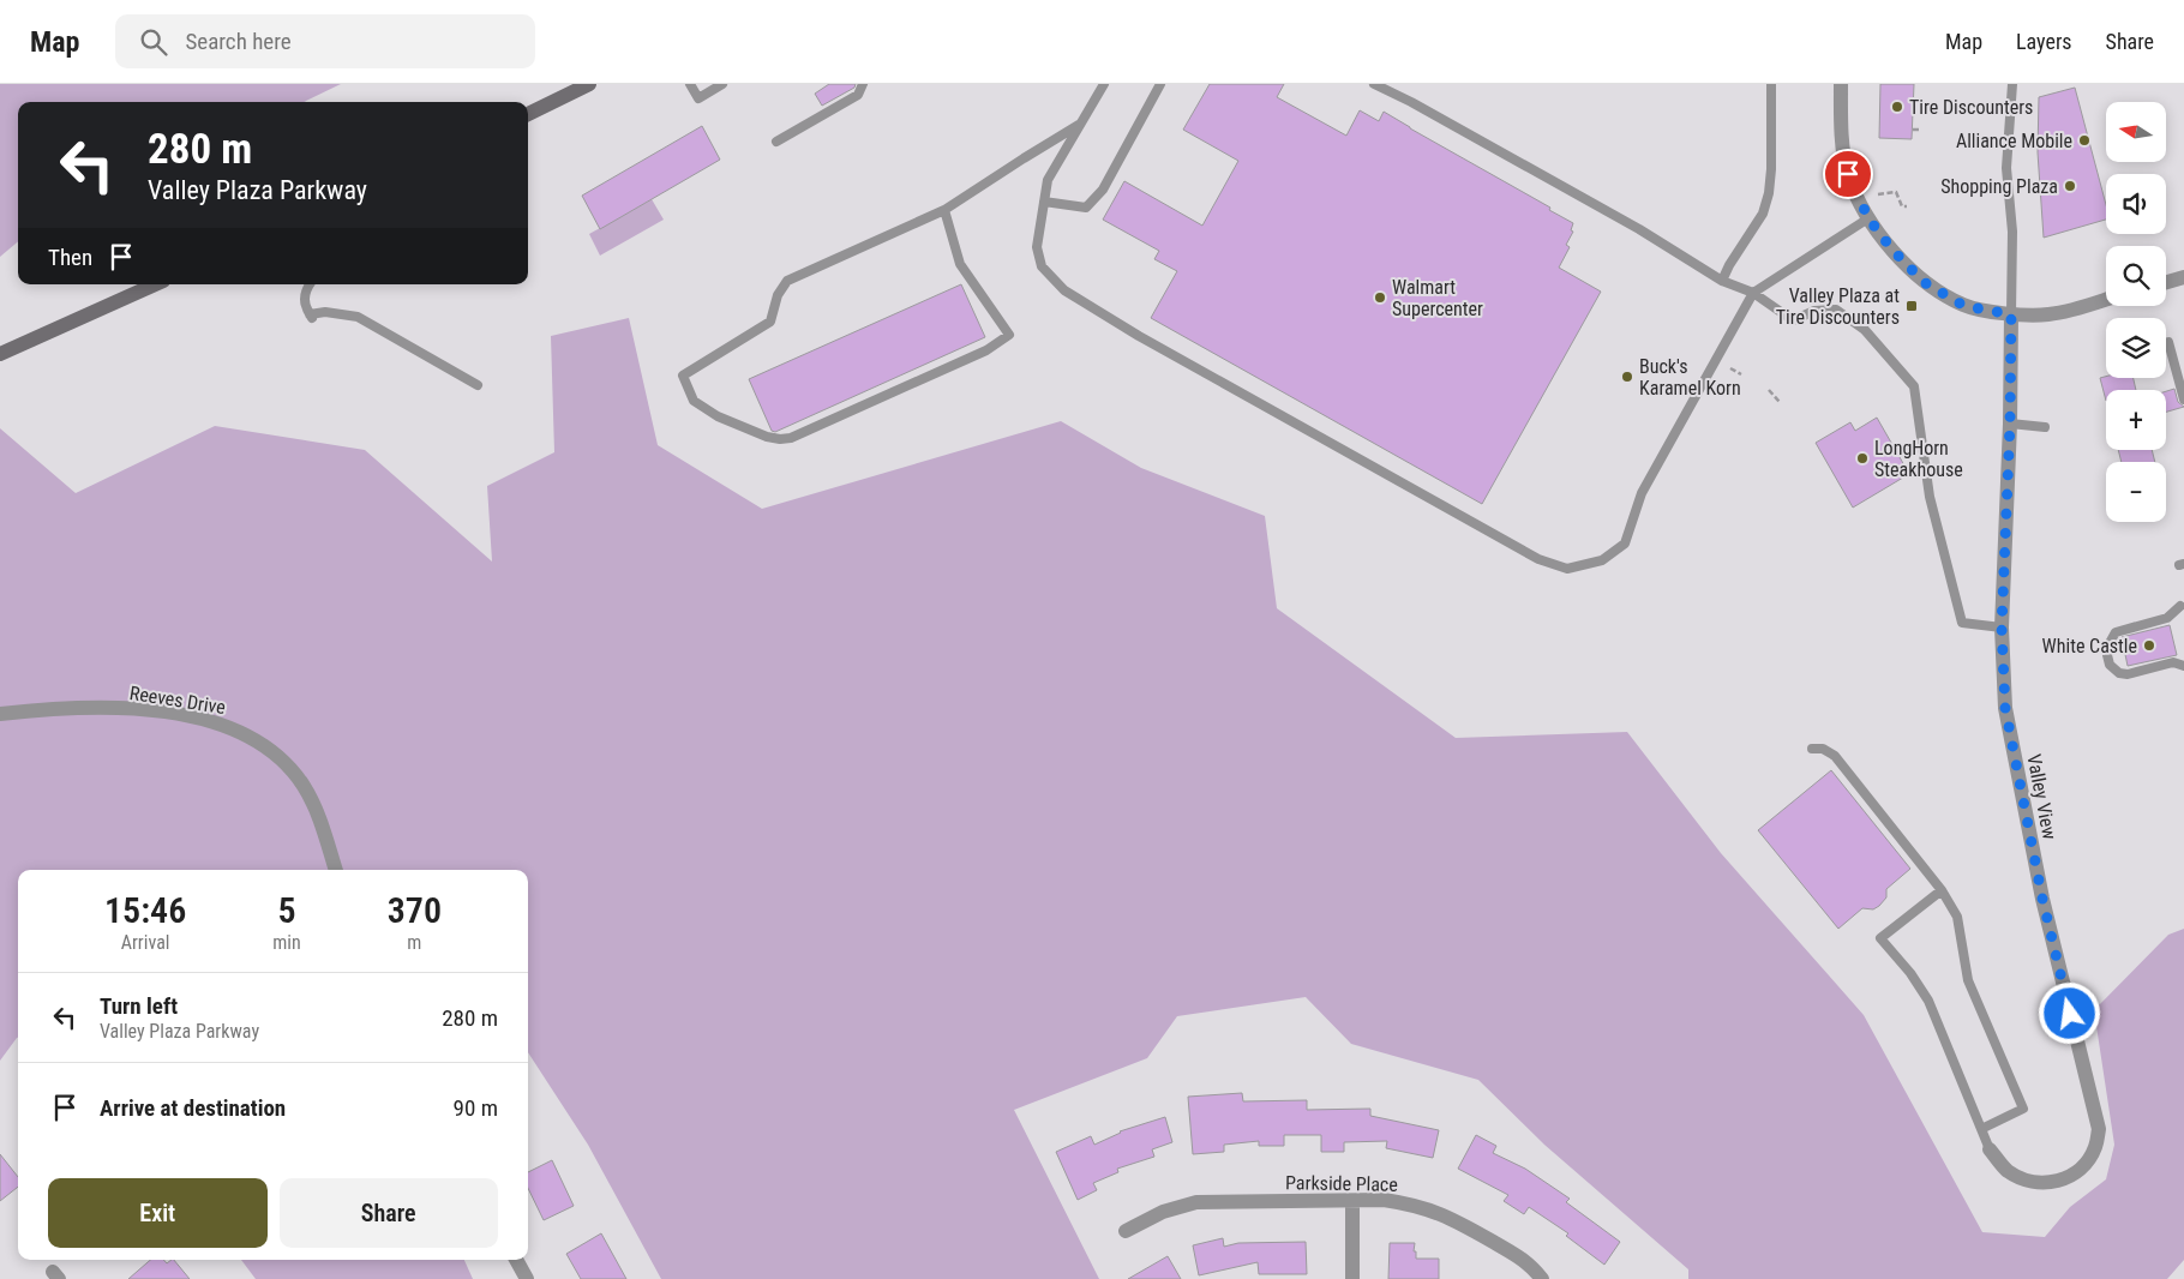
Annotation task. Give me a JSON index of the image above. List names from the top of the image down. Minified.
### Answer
{"streets":{"street":["Reeves Drive","Valley View","Parkside Place"]},"places":{"other":["Tire Discounters","Alliance Mobile","Shopping Plaza","Walmart Supercenter","Buck's Karamel Korn","LongHorn Steakhouse","White Castle"],"transit":["Valley Plaza at Tire Discounters"]},"north":"left","page":{"header":"Map","search":"Search here","nav":["Map","Layers","Share"],"map_buttons":["+","−"],"turn":["280 m","Valley Plaza Parkway"],"then":"Then","eta":["15:46","Arrival","5","min","370","m"],"list":[{"name":"Turn left","note":"Valley Plaza Parkway","value":"280 m"},{"name":"Arrive at destination","value":"90 m"}],"buttons":["Exit","Share"]}}
